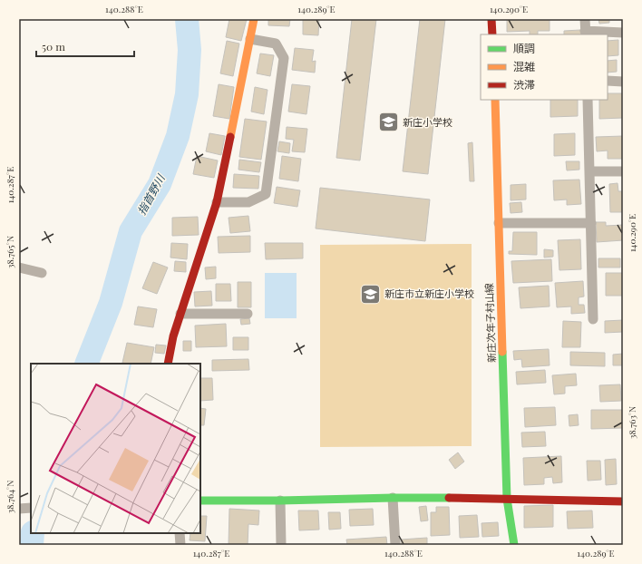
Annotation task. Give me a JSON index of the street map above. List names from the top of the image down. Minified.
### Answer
{"streets":{"street":["新庄次年子村山線"]},"water":["指首野川"],"places":{"school or university":["新庄小学校","新庄市立新庄小学校"]},"legend":["順調","混雑","渋滞"],"scale_bar":"50 m","coordinates":["140.288°E","140.289°E","140.290°E","140.287°E","38.765°N","38.763°N","38.764°N"]}
